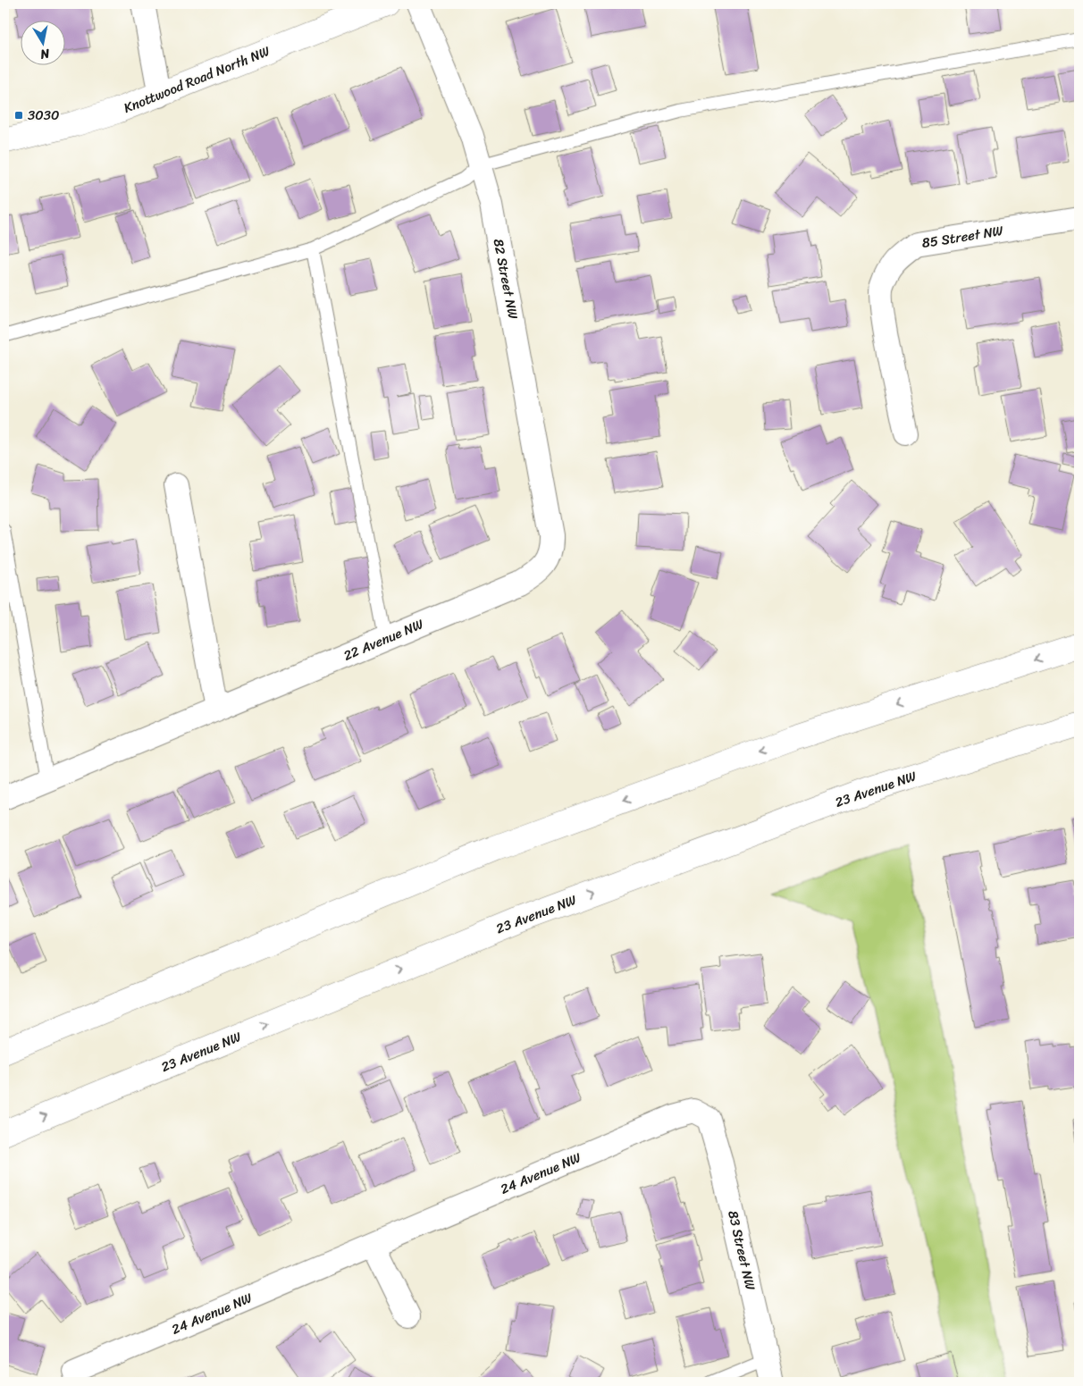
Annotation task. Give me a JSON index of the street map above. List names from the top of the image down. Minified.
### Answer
{"streets":{"main road":["Knottwood Road North NW","23 Avenue NW"],"street":["85 Street NW","82 Street NW","22 Avenue NW","24 Avenue NW","83 Street NW"]},"crossings":[["82 Street NW","22 Avenue NW"],["24 Avenue NW","83 Street NW"]],"places":{"transit":["3030"]},"north":"bottom"}
